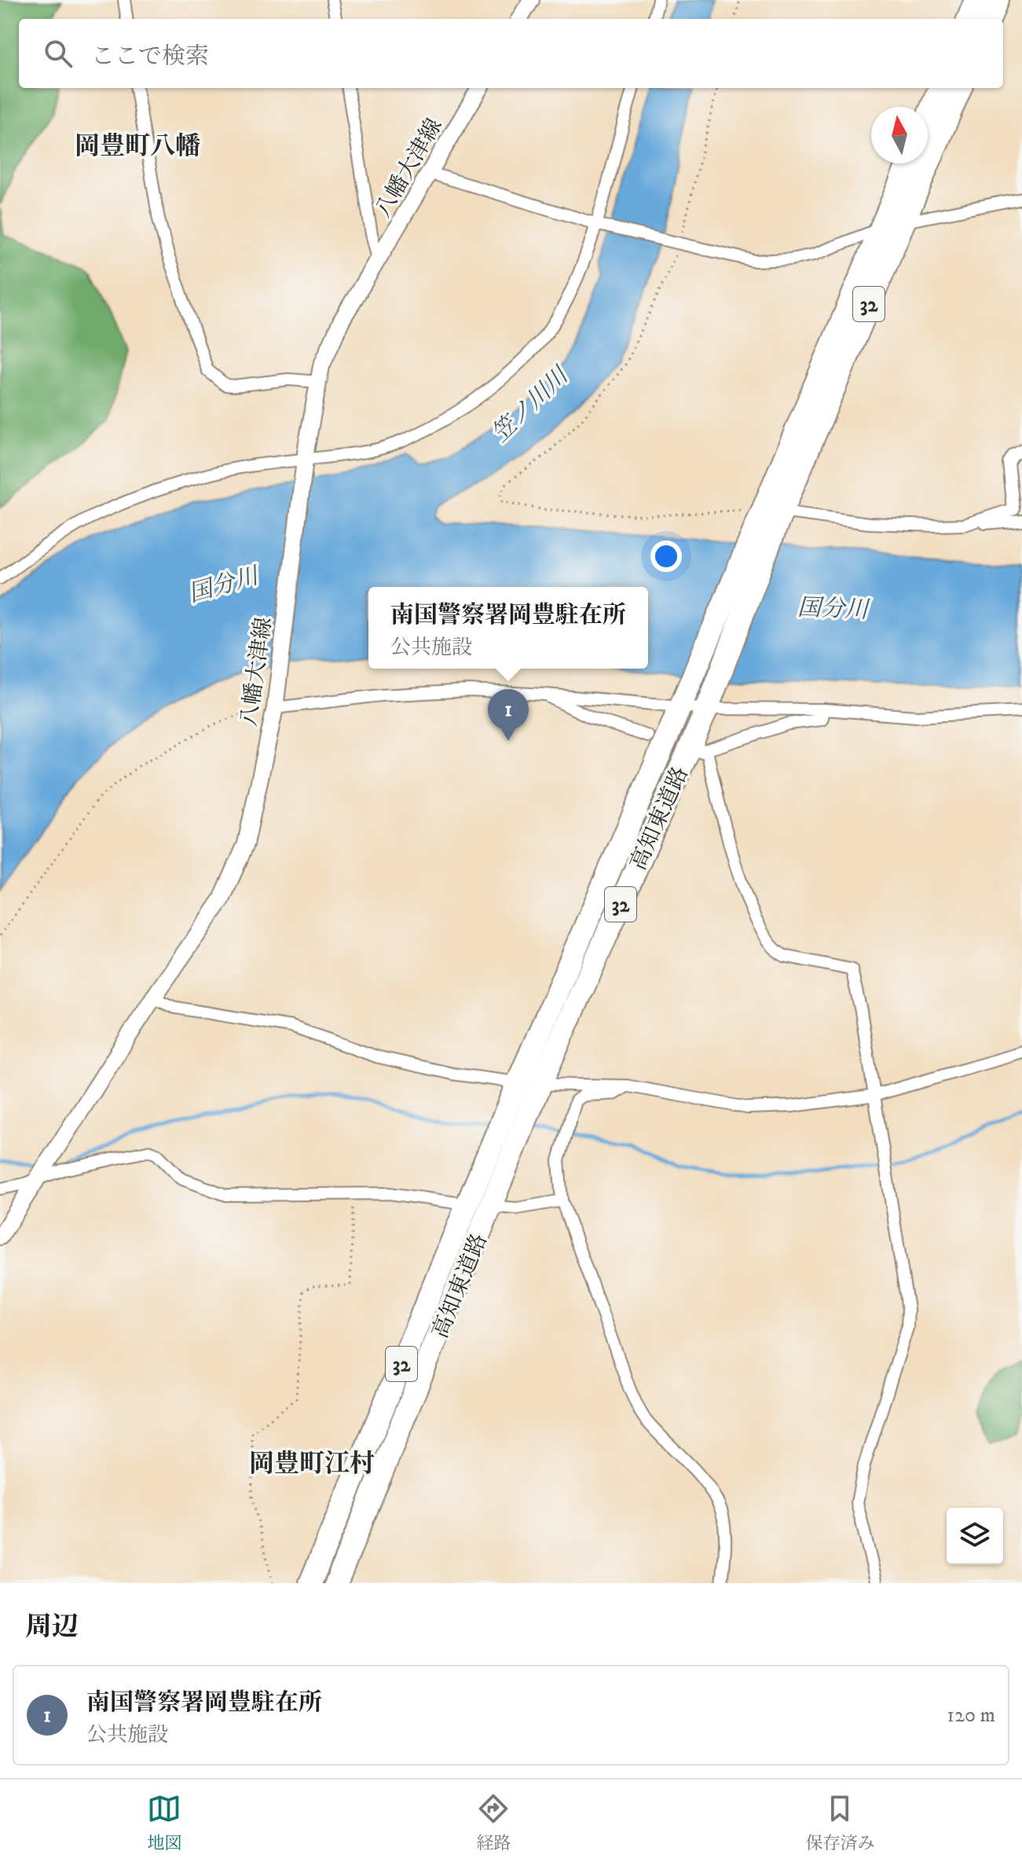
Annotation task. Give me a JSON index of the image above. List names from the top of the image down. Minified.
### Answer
{"streets":{"highway":["32","高知東道路"],"main road":["八幡大津線"]},"districts":["岡豊町八幡","岡豊町江村"],"water":["笠ノ川川","国分川"],"north":"top","page":{"search":"ここで検索","popup":["南国警察署岡豊駐在所","公共施設"],"pins":"1","heading":"周辺","list":[{"mark":"1","name":"南国警察署岡豊駐在所","note":"公共施設","value":"120 m"}],"nav":["地図","経路","保存済み"]}}
